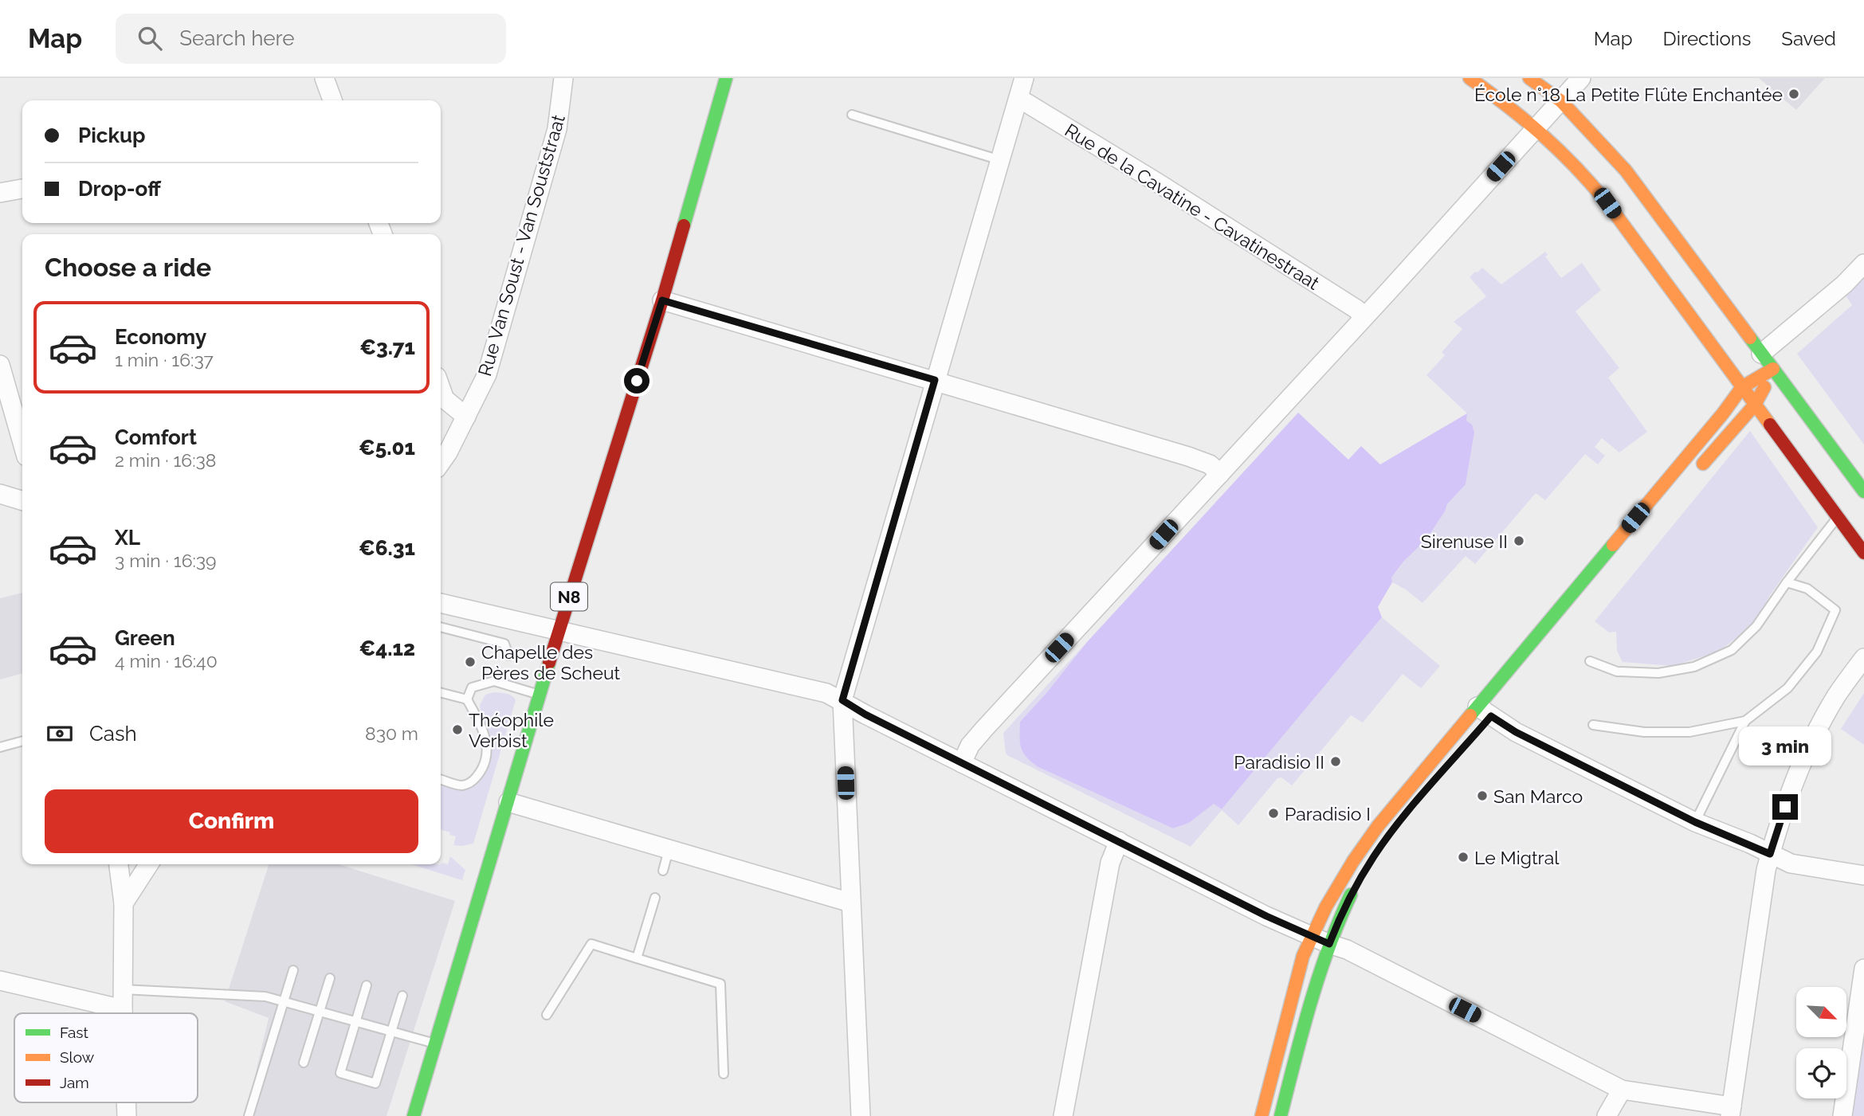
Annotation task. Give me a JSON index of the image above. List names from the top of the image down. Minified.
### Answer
{"streets":{"main road":["N8"],"street":["Rue de la Cavatine - Cavatinestraat","Rue Van Soust - Van Souststraat"]},"places":["École n°18 La Petite Flûte Enchantée","Sirenuse II","Chapelle des Pères de Scheut","Théophile Verbist","Paradisio II","San Marco","Paradisio I","Le Migtral"],"legend":["Fast","Slow","Jam"],"north":"bottom right","page":{"header":"Map","search":"Search here","nav":["Map","Directions","Saved"],"banner":["Pickup","Drop-off"],"heading":"Choose a ride","list":[{"name":"Economy","note":"1 min · 16:37","value":"€3.71"},{"name":"Comfort","note":"2 min · 16:38","value":"€5.01"},{"name":"XL","note":"3 min · 16:39","value":"€6.31"},{"name":"Green","note":"4 min · 16:40","value":"€4.12"}],"pay":["Cash","830 m"],"bubble":"3 min","buttons":"Confirm"}}
